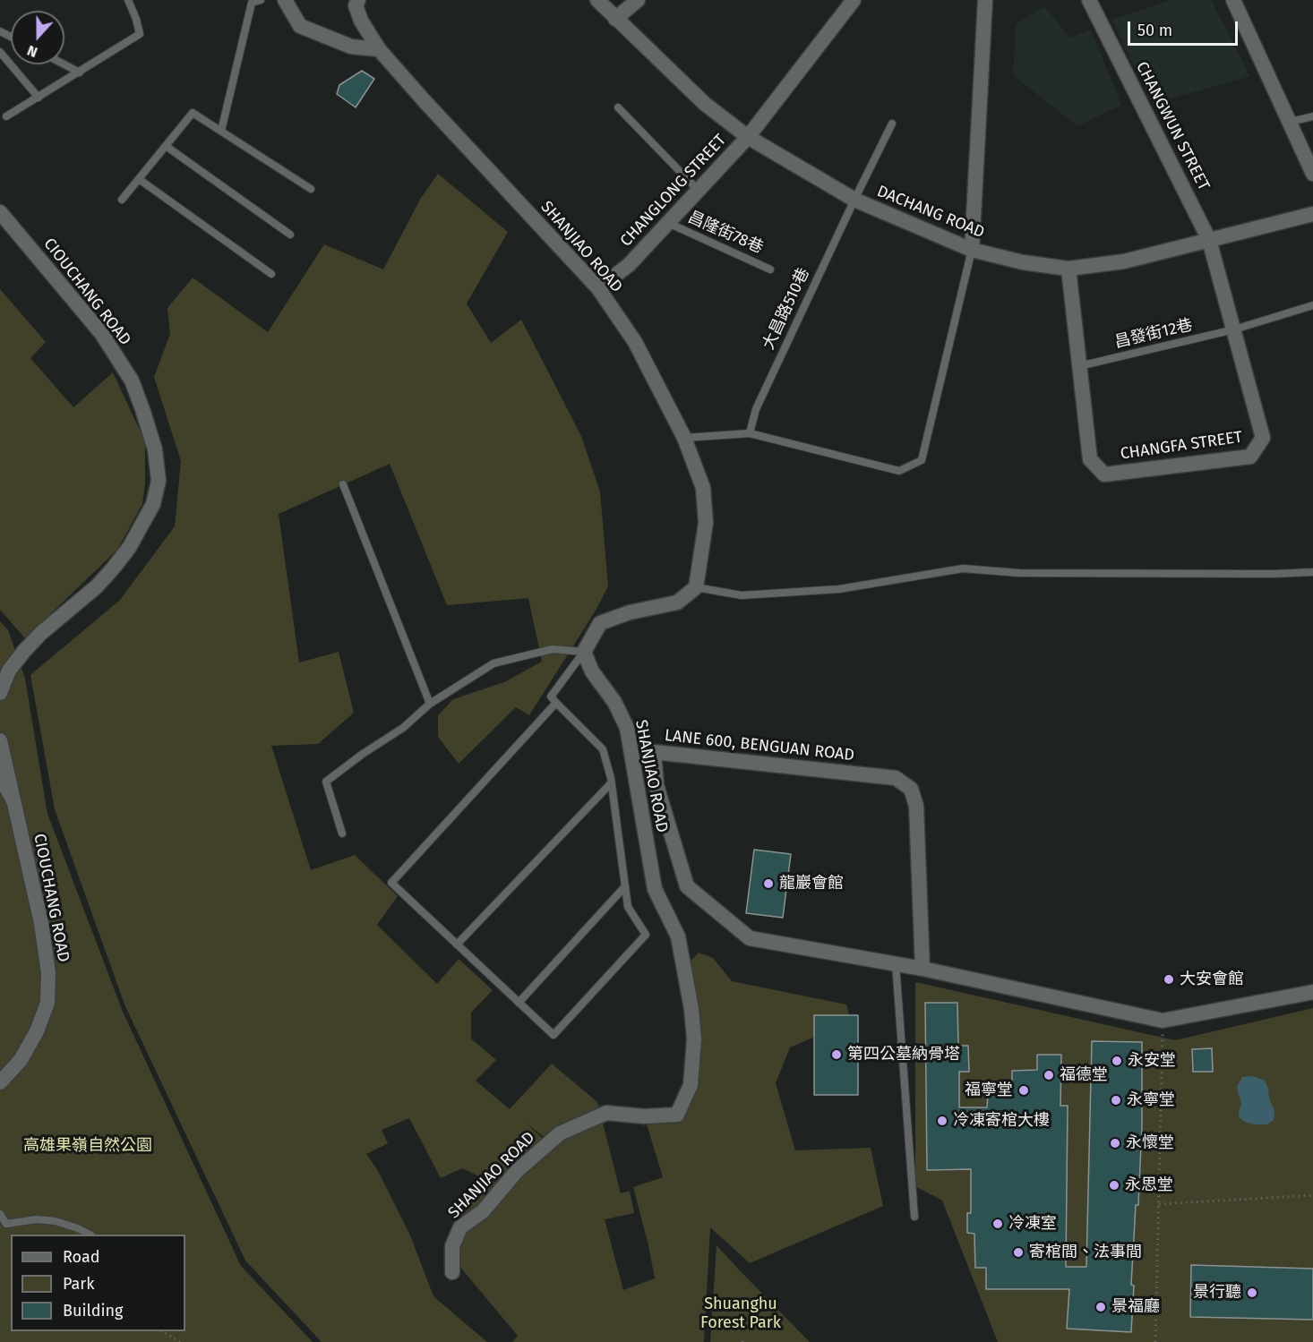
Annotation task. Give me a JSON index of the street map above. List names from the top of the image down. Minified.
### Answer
{"streets":{"street":["CHANGWUN STREET","CHANGLONG STREET","DACHANG ROAD","SHANJIAO ROAD","CIOUCHANG ROAD","CHANGFA STREET","LANE 600, BENGUAN ROAD"],"lane":["昌隆街78巷","大昌路510巷","昌發街12巷"]},"crossings":[["CHANGWUN STREET","DACHANG ROAD"],["CHANGWUN STREET","CHANGFA STREET"],["CHANGLONG STREET","DACHANG ROAD"],["CHANGLONG STREET","昌隆街78巷"],["CHANGLONG STREET","SHANJIAO ROAD"],["DACHANG ROAD","大昌路510巷"],["DACHANG ROAD","CHANGFA STREET"],["昌發街12巷","CHANGFA STREET"]],"parks":["高雄果嶺自然公園","Shuanghu Forest Park"],"places":["龍巖會館","大安會館","第四公墓納骨塔","永安堂","福德堂","福寧堂","永寧堂","冷凍寄棺大樓","永懷堂","永思堂","冷凍室","寄棺間、法事間","景行聽","景福廳"],"legend":["Road","Park","Building"],"scale_bar":"50 m","north":"bottom"}
